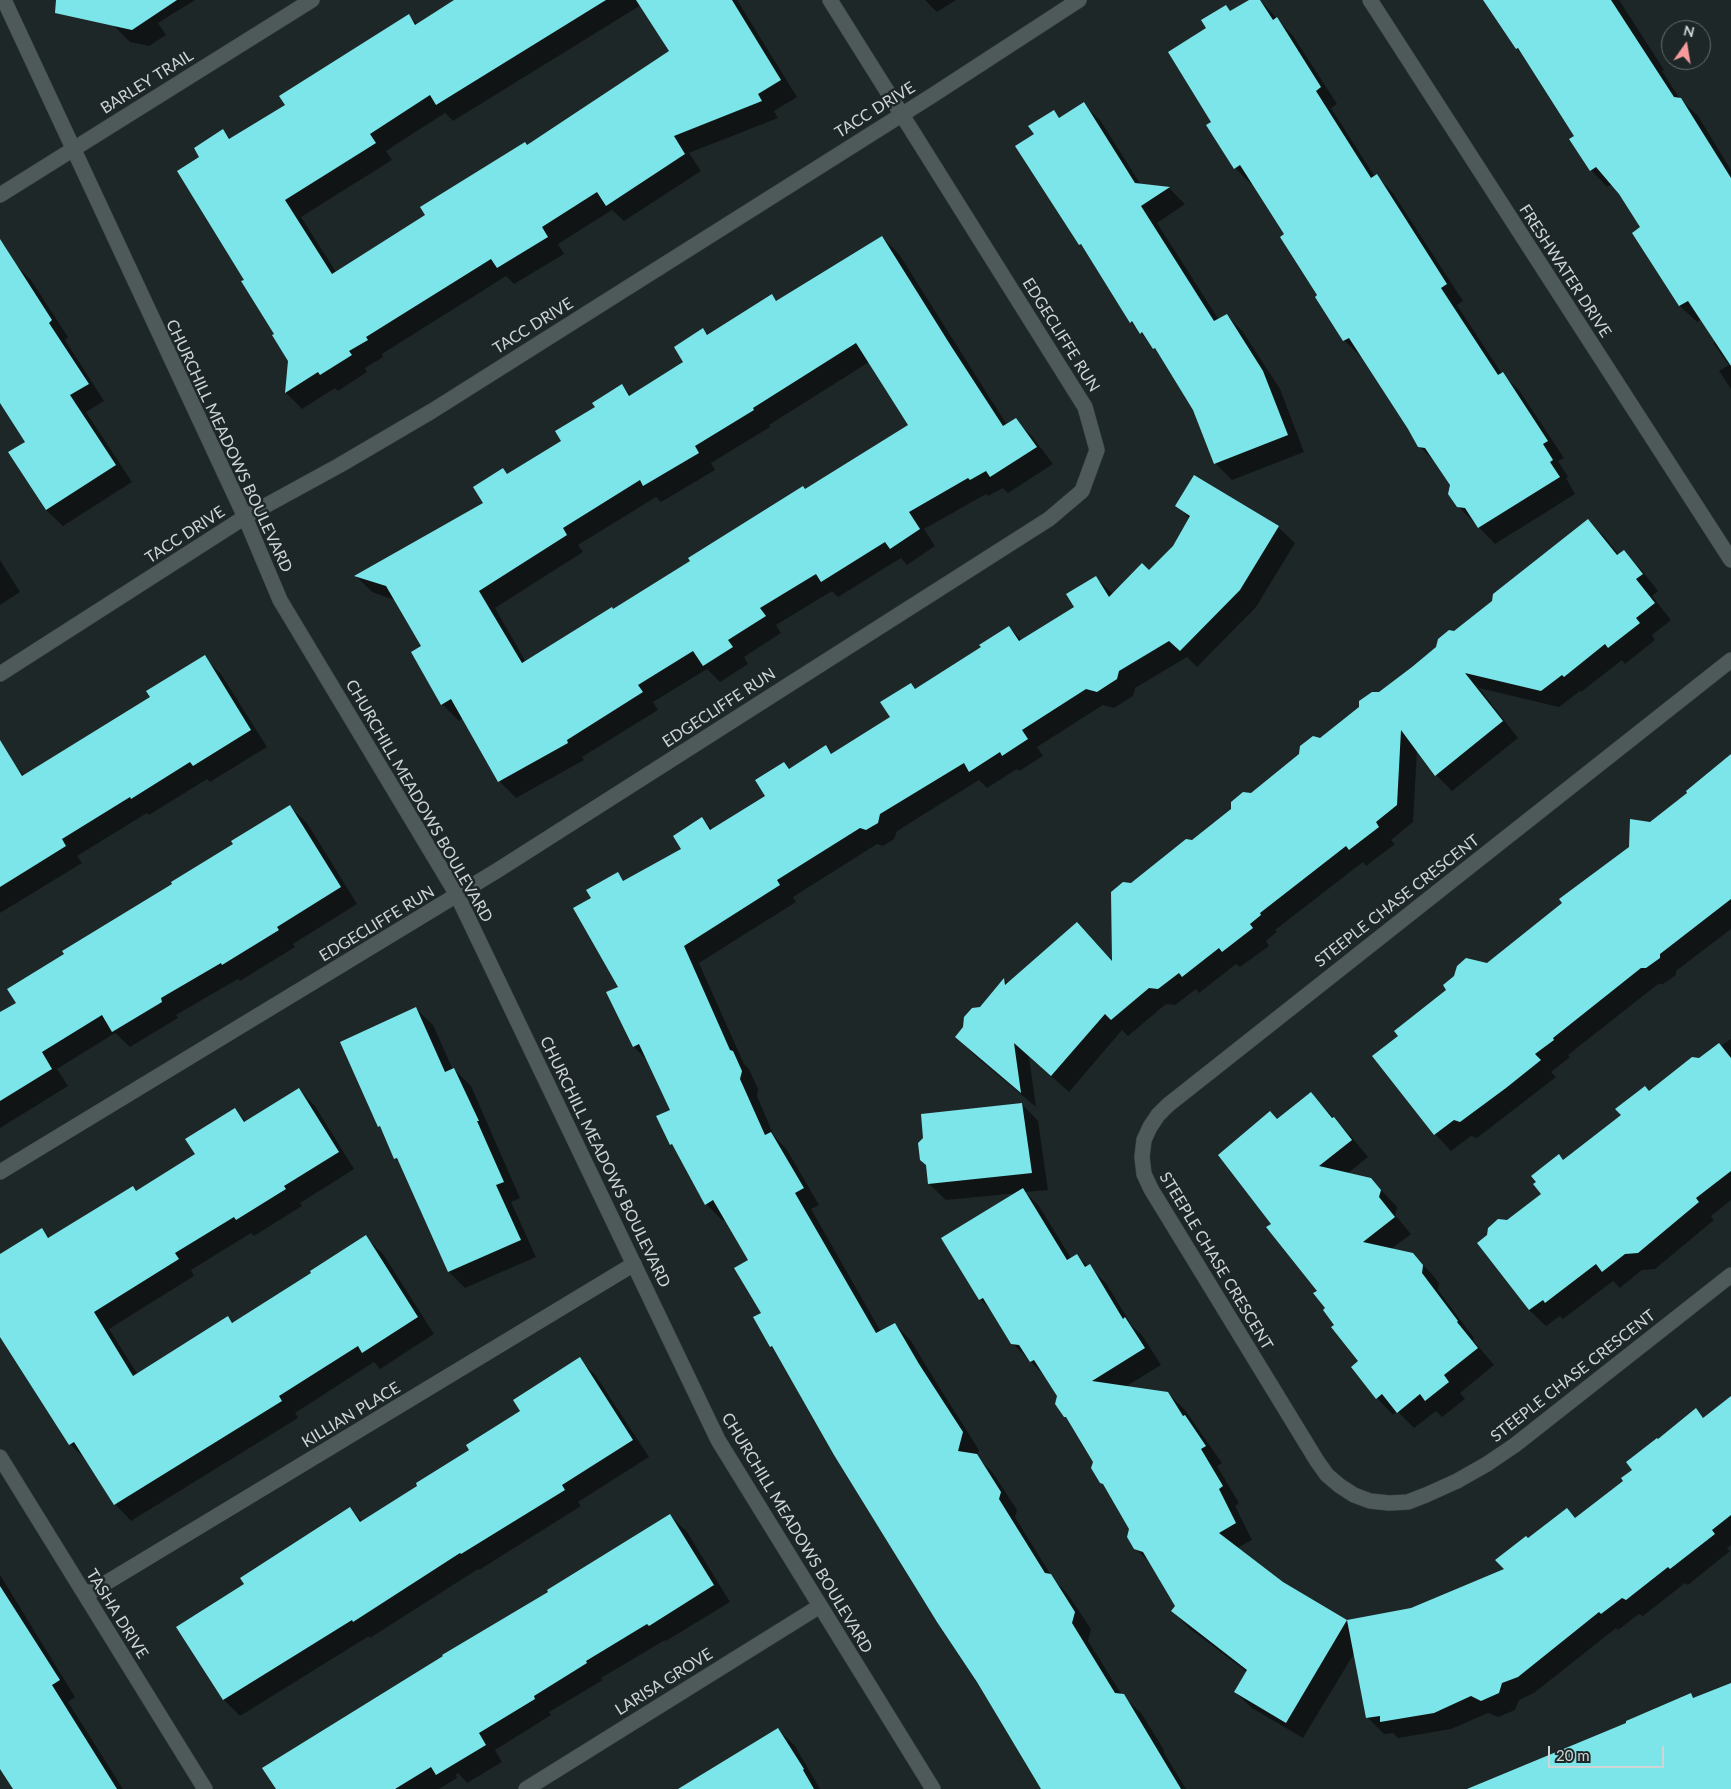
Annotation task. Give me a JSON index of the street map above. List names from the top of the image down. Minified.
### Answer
{"streets":{"street":["BARLEY TRAIL","TACC DRIVE","FRESHWATER DRIVE","EDGECLIFFE RUN","CHURCHILL MEADOWS BOULEVARD","STEEPLE CHASE CRESCENT","KILLIAN PLACE","TASHA DRIVE","LARISA GROVE"]},"crossings":[["BARLEY TRAIL","CHURCHILL MEADOWS BOULEVARD"],["TACC DRIVE","EDGECLIFFE RUN"],["TACC DRIVE","CHURCHILL MEADOWS BOULEVARD"],["EDGECLIFFE RUN","CHURCHILL MEADOWS BOULEVARD"],["CHURCHILL MEADOWS BOULEVARD","KILLIAN PLACE"],["CHURCHILL MEADOWS BOULEVARD","LARISA GROVE"],["KILLIAN PLACE","TASHA DRIVE"]],"scale_bar":"20 m","north":"top"}
